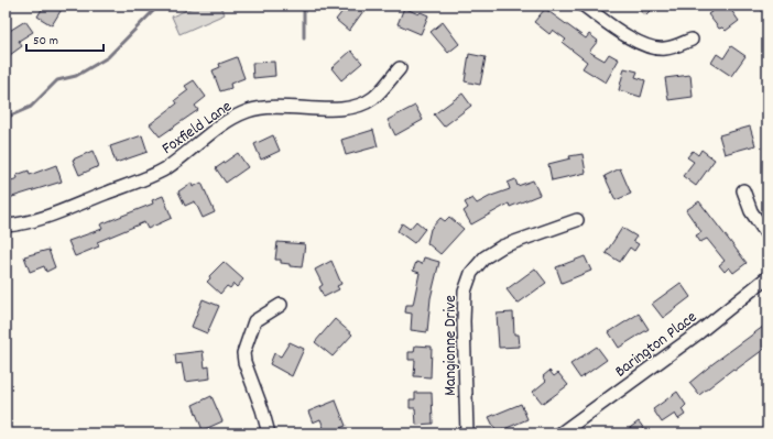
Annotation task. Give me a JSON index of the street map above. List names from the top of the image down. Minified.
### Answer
{"streets":{"street":["Foxfield Lane","Barington Place","Mangionne Drive"]},"scale_bar":"50 m"}
